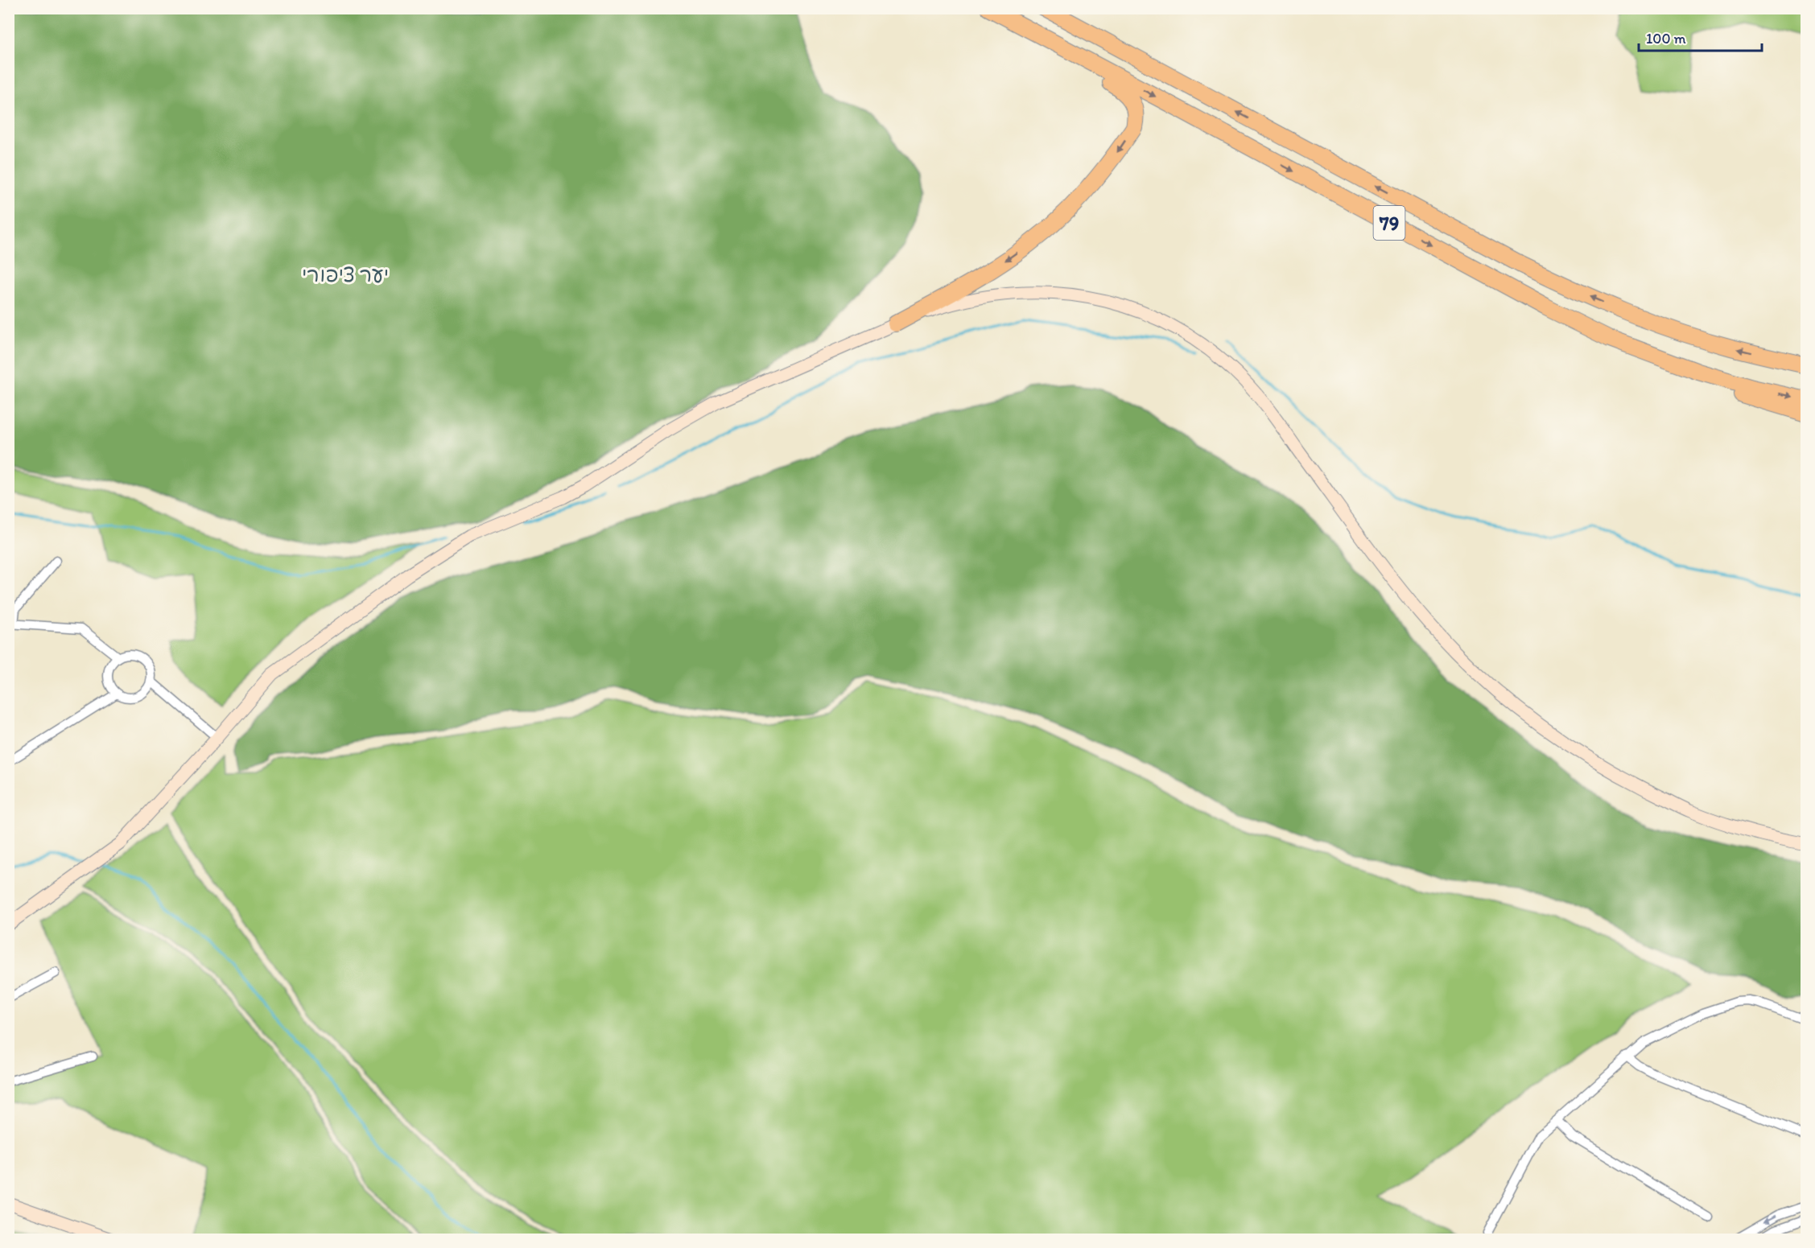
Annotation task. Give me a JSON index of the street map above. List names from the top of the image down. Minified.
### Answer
{"streets":{"highway":["79"]},"parks":["יער ציפורי"],"scale_bar":"100 m"}
